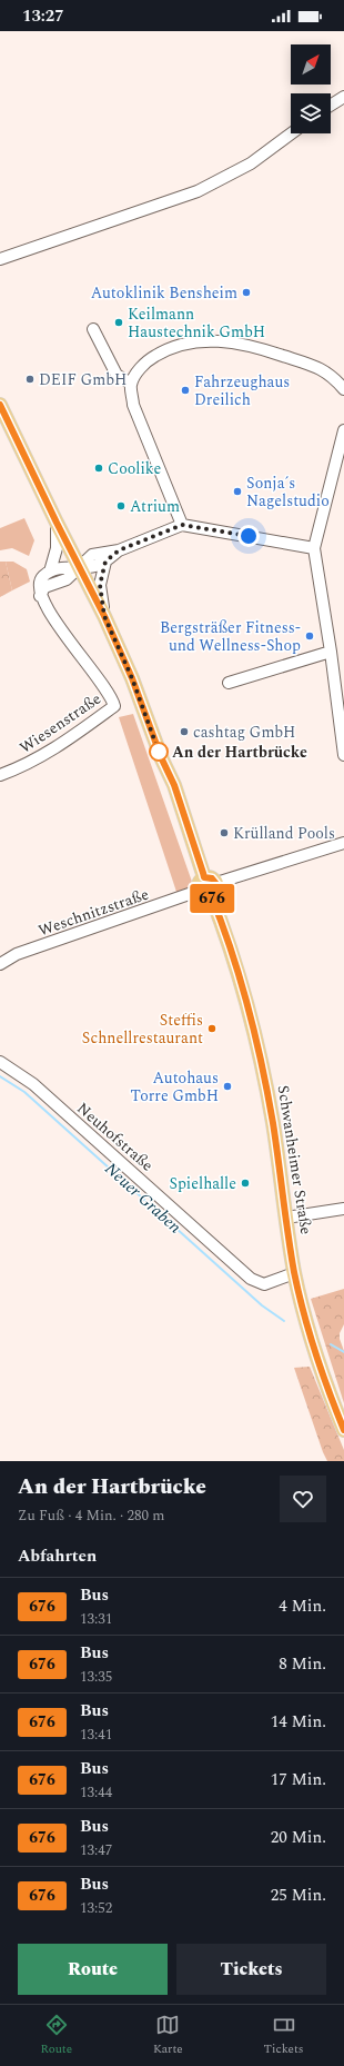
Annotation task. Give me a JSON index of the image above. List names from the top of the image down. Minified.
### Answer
{"streets":{"main road":["Schwanheimer Straße"],"street":["Wiesenstraße","Weschnitzstraße","Neuhofstraße"]},"crossings":[["Weschnitzstraße","Schwanheimer Straße"],["Neuhofstraße","Schwanheimer Straße"]],"water":["Neuer Graben"],"places":["Autoklinik Bensheim","Keilmann Haustechnik GmbH","DEIF GmbH","Fahrzeughaus Dreilich","Coolike","Sonja´s Nagelstudio","Atrium","Bergsträßer Fitness- und Wellness-Shop","cashtag GmbH","An der Hartbrücke","Krülland Pools","Steffis Schnellrestaurant","Autohaus Torre GmbH","Spielhalle"],"lines":["bus line 676"],"north":"top right","page":{"status":"13:27","on_map":"676","heading":[["An der Hartbrücke","Zu Fuß · 4 Min. · 280 m"],"Abfahrten"],"list":[{"mark":"676","name":"Bus","note":"13:31","value":"4 Min."},{"mark":"676","name":"Bus","note":"13:35","value":"8 Min."},{"mark":"676","name":"Bus","note":"13:41","value":"14 Min."},{"mark":"676","name":"Bus","note":"13:44","value":"17 Min."},{"mark":"676","name":"Bus","note":"13:47","value":"20 Min."},{"mark":"676","name":"Bus","note":"13:52","value":"25 Min."}],"buttons":["Route","Tickets"],"tabs":["Route","Karte","Tickets"]}}
